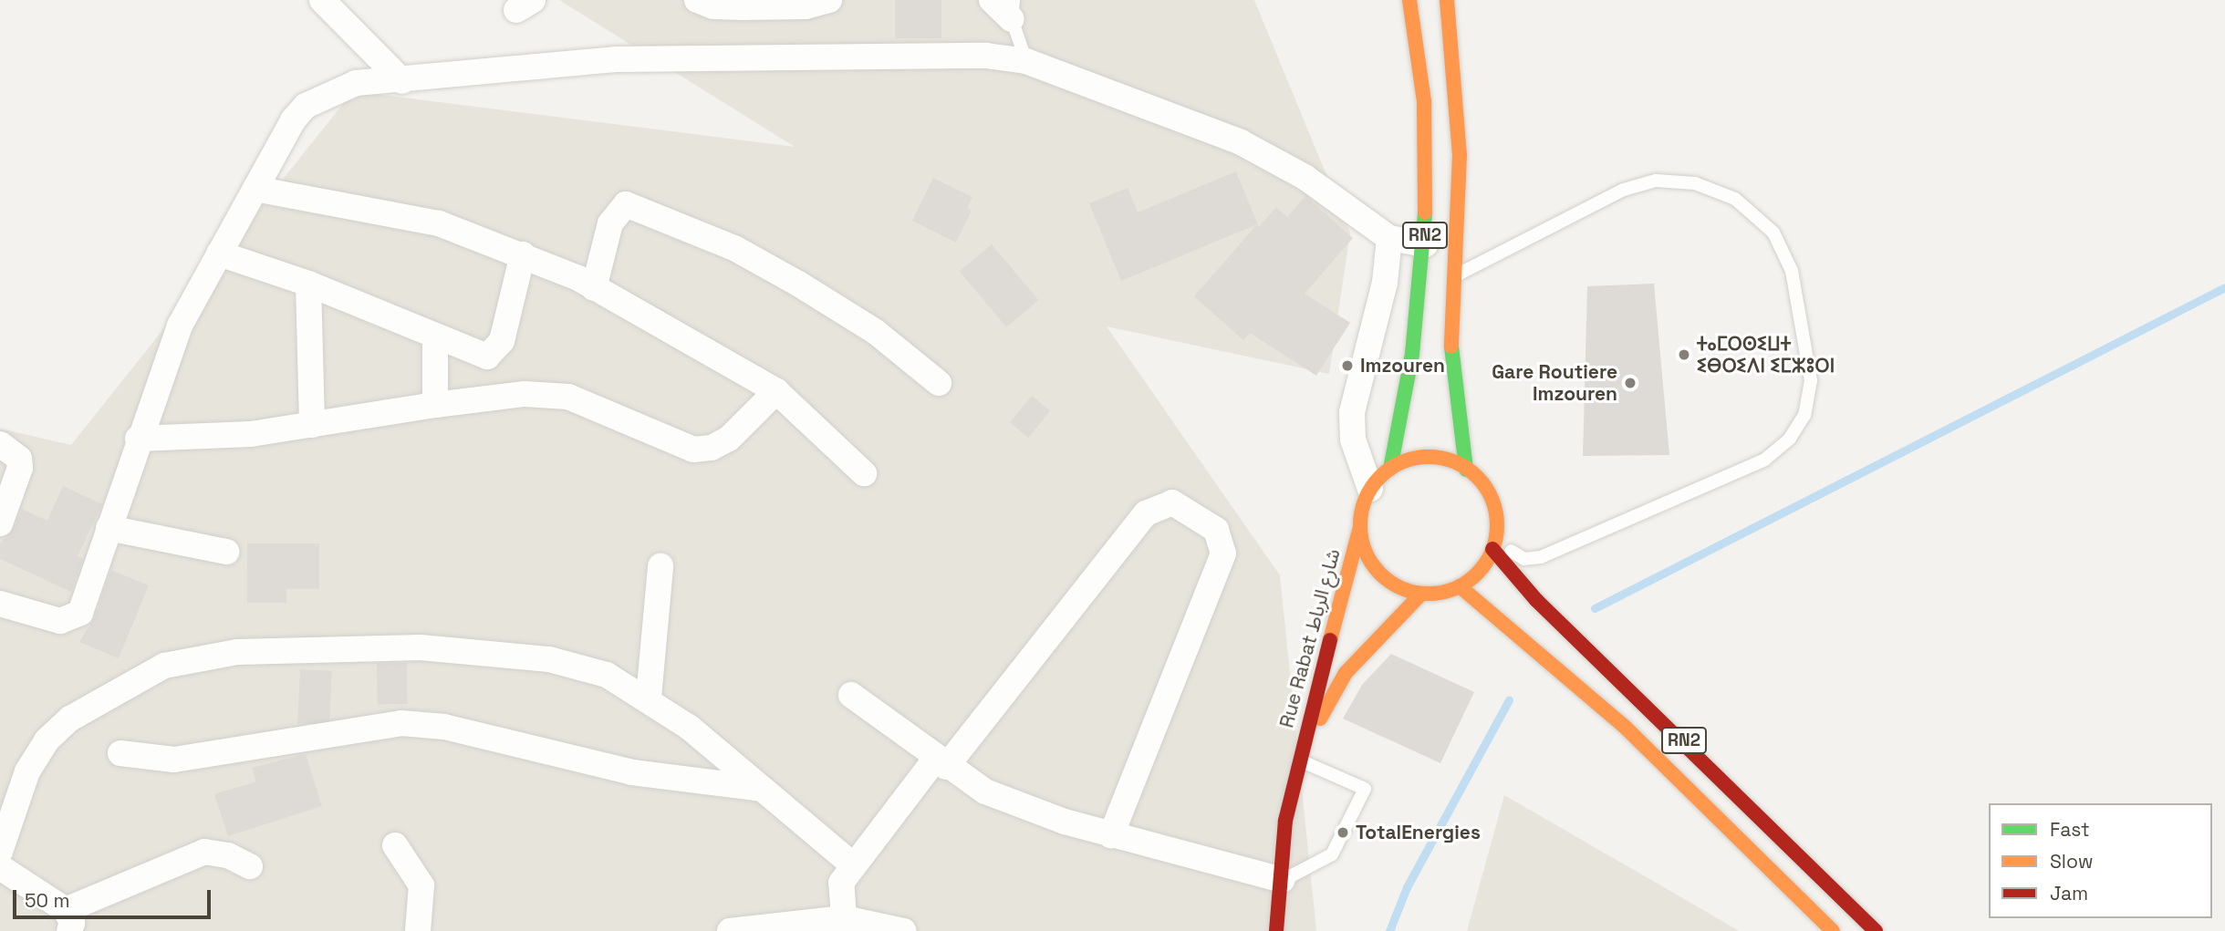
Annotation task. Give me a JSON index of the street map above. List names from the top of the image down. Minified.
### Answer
{"streets":{"main road":["RN2","Rue Rabat شارع الرباط"]},"crossings":[["RN2","Rue Rabat شارع الرباط"]],"places":["ⵜⴰⵎⵔⵙⵉⵡⵜ ⵉⴱⵔⵉⴷⵏ ⵉⵎⵣⵓⵔⵏ","Imzouren","Gare Routiere Imzouren","TotalEnergies"],"legend":["Fast","Slow","Jam"],"scale_bar":"50 m"}
